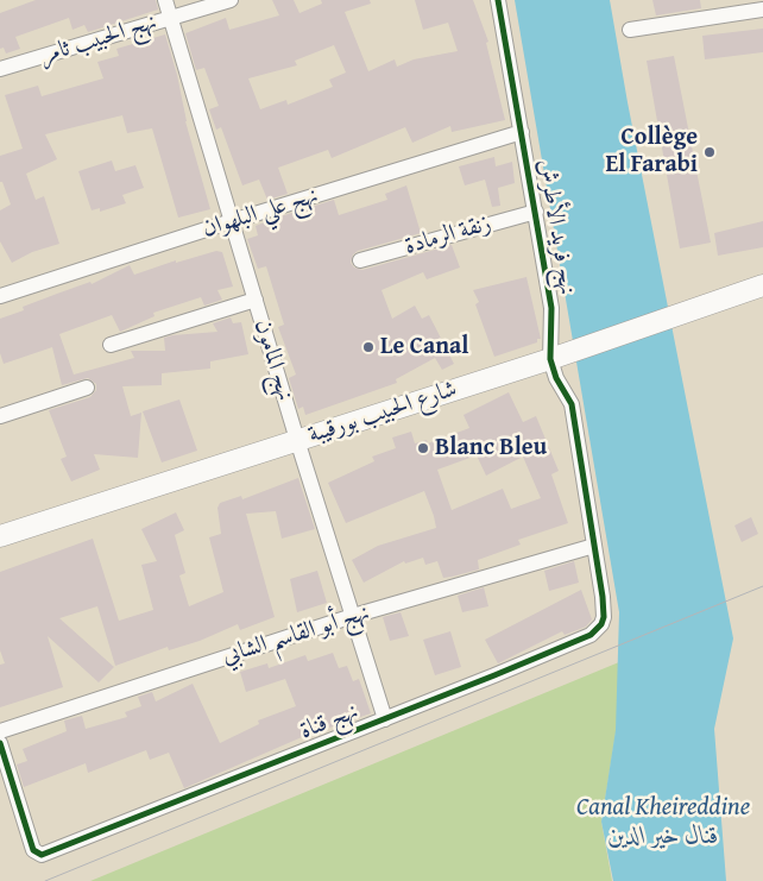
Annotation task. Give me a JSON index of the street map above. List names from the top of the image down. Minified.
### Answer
{"streets":{"main road":["شارع الحبيب بورقيبة"],"street":["نهج الحبيب ثامر","نهج علي البلهوان","نهج فريد الأطرش","زنقة الرمادة","نهج المامون","نهج أبو القاسم الشابي","نهج قناة"]},"crossings":[["نهج الحبيب ثامر","نهج المامون"],["نهج علي البلهوان","نهج فريد الأطرش"],["نهج علي البلهوان","نهج المامون"],["نهج فريد الأطرش","زنقة الرمادة"],["نهج فريد الأطرش","شارع الحبيب بورقيبة"],["نهج فريد الأطرش","نهج أبو القاسم الشابي"],["نهج فريد الأطرش","نهج قناة"],["نهج المامون","شارع الحبيب بورقيبة"],["نهج المامون","نهج أبو القاسم الشابي"],["نهج المامون","نهج قناة"]],"water":["Canal Kheireddine قنال خير الدين"],"places":["Collège El Farabi","Le Canal","Blanc Bleu"]}
